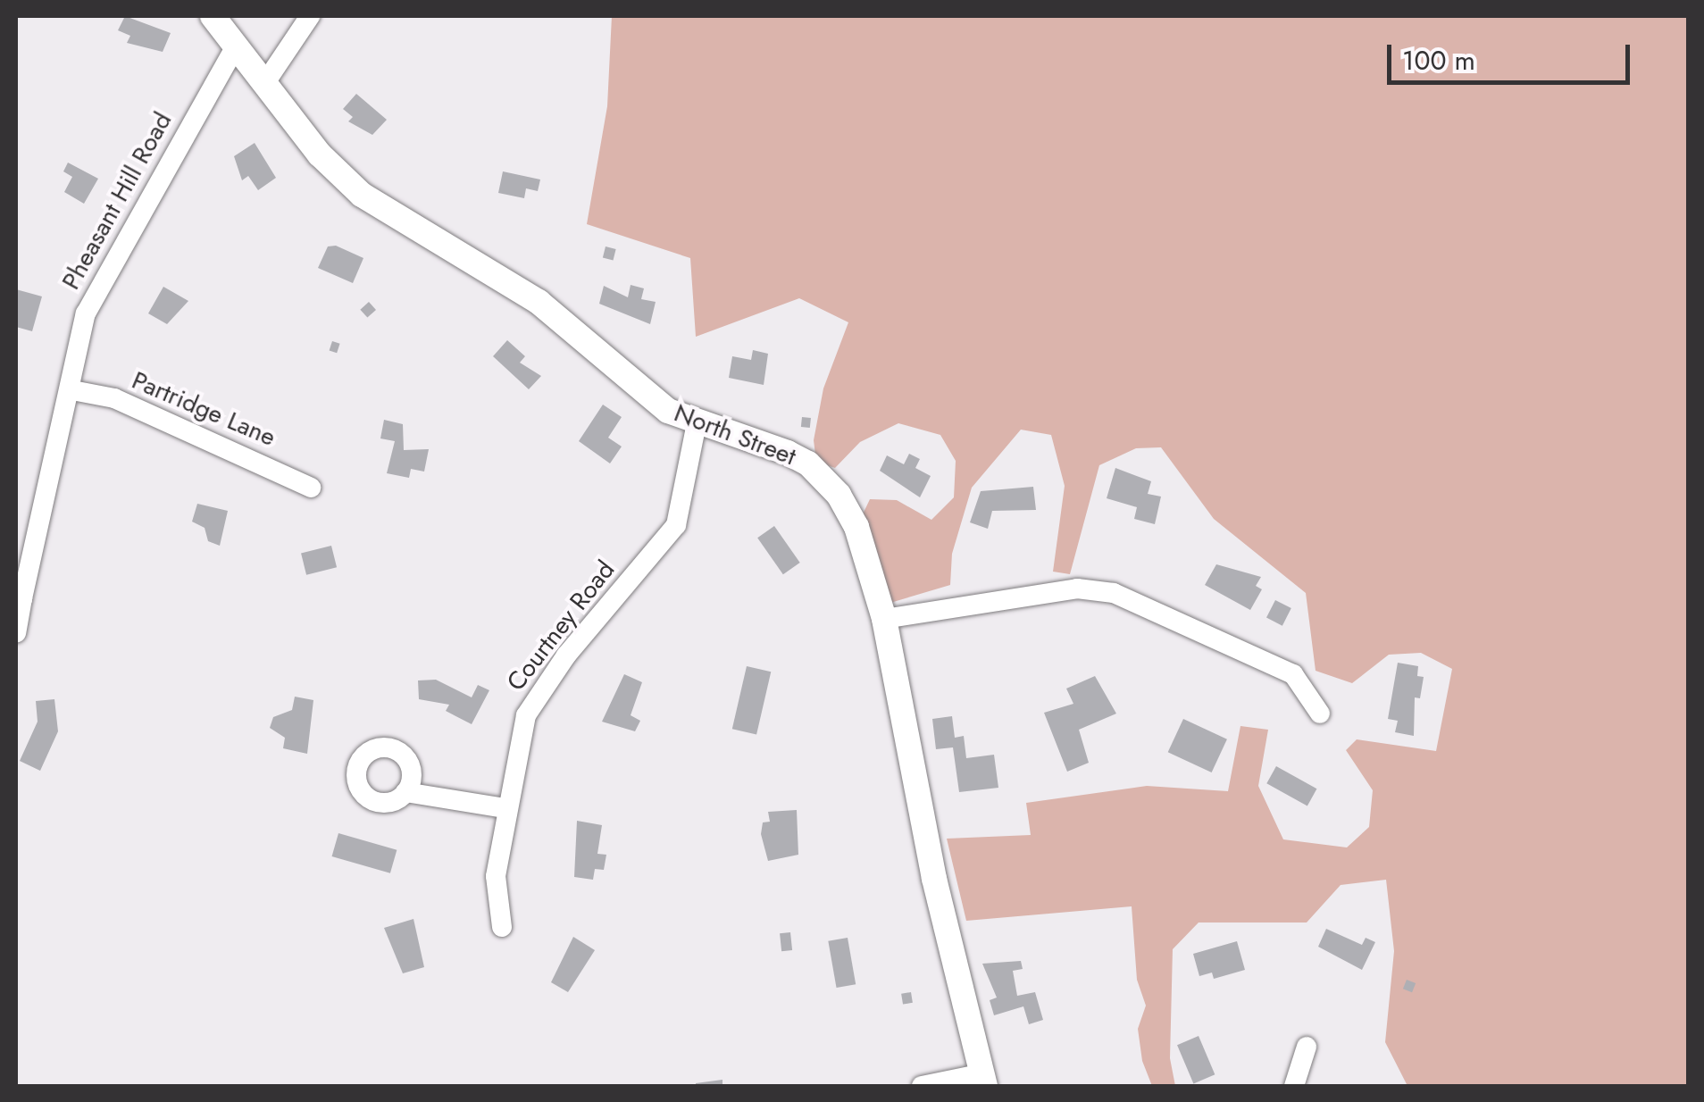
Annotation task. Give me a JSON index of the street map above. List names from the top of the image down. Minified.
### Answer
{"streets":{"street":["Pheasant Hill Road","Partridge Lane","North Street","Courtney Road"]},"crossings":[["Pheasant Hill Road","Partridge Lane"],["Pheasant Hill Road","North Street"],["North Street","Courtney Road"]],"scale_bar":"100 m"}
